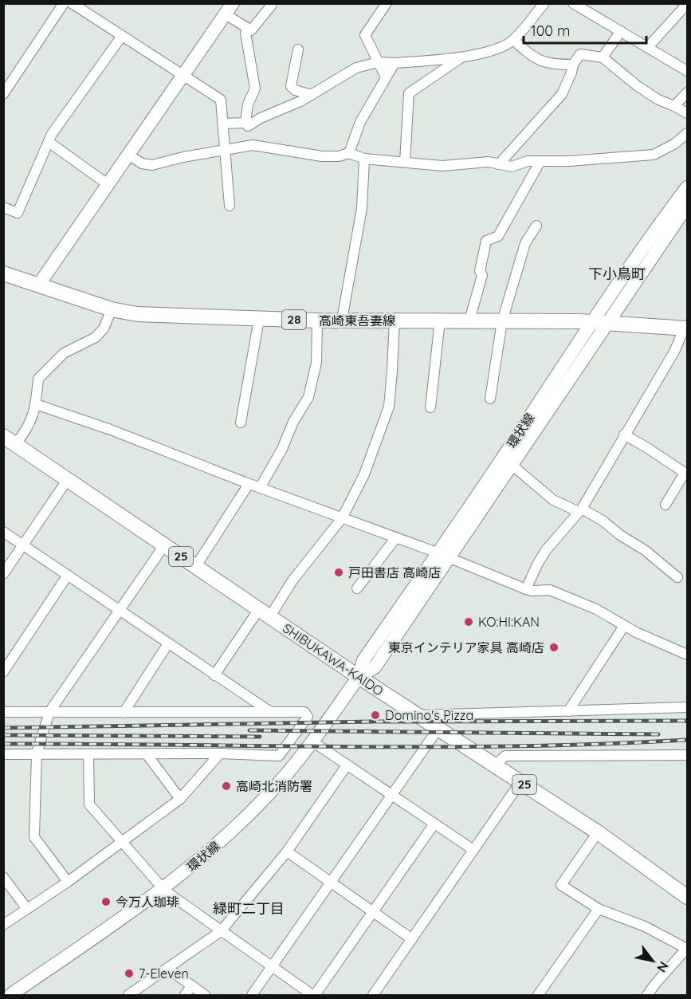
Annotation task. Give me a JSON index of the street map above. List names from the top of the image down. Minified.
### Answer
{"streets":{"main road":["28","高崎東吾妻線","25","SHIBUKAWA-KAIDO"],"street":["環状線"]},"crossings":[["高崎東吾妻線","環状線"],["環状線","SHIBUKAWA-KAIDO"]],"districts":["下小鳥町","緑町二丁目"],"places":["戸田書店 高崎店","KO:HI:KAN","東京インテリア家具 高崎店","Domino's Pizza","高崎北消防署","今万人珈琲","7-Eleven"],"scale_bar":"100 m","north":"bottom right"}
